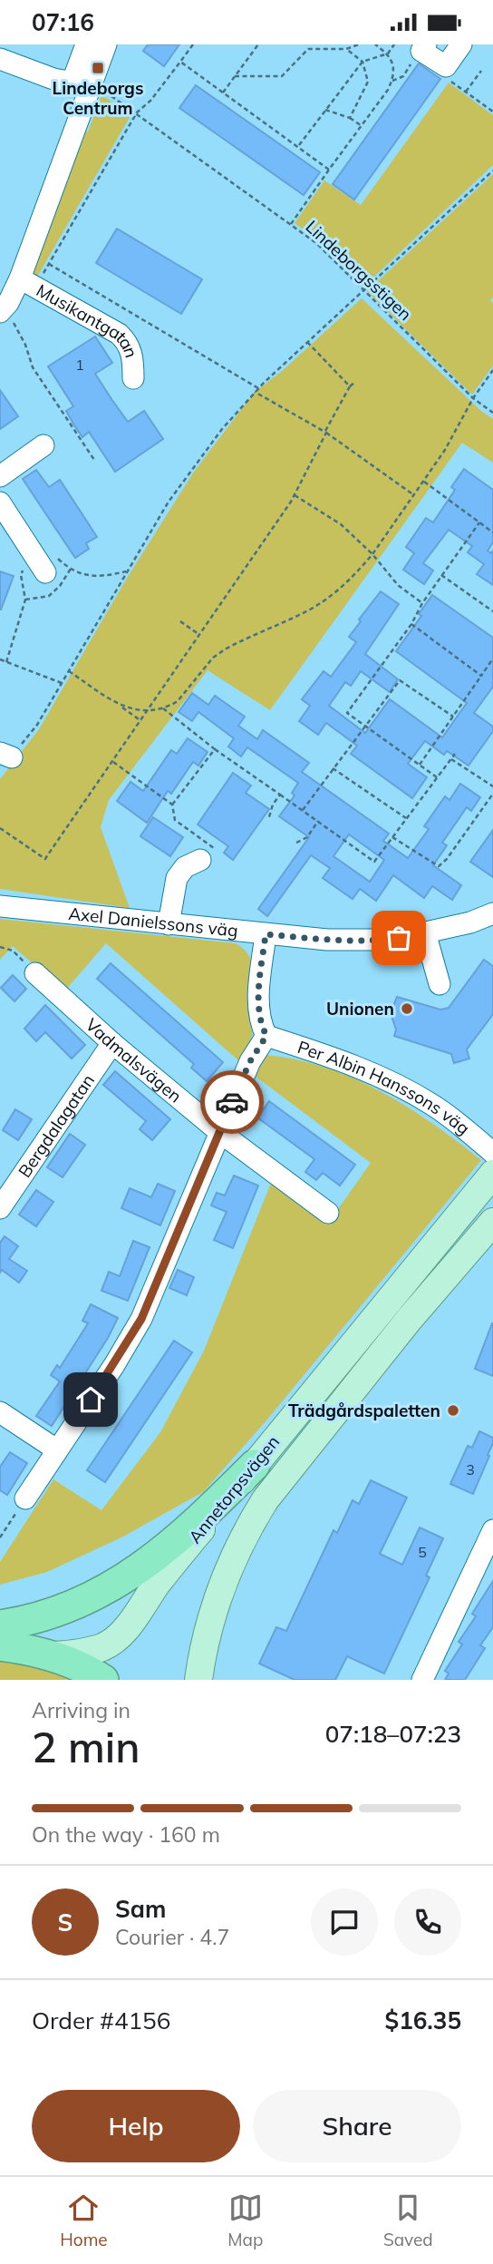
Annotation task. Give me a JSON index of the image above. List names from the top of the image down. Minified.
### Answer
{"streets":{"main road":["Annetorpsvägen"],"street":["Musikantgatan","Axel Danielssons väg","Vadmalsvägen","Per Albin Hanssons väg","Bergdalagatan"],"path":["Lindeborgsstigen"]},"crossings":[["Vadmalsvägen","Bergdalagatan"]],"places":{"transit":["Lindeborgs Centrum"],"other":["Unionen","Trädgårdspaletten"]},"house_numbers":["1","3","5"],"page":{"status":"07:16","heading":["2 min","Arriving in","07:18–07:23"],"panel":["Sam","Courier · 4.7","Order #4156","$16.35"],"bar":"On the way · 160 m","round":"S","buttons":["Help","Share"],"tabs":["Home","Map","Saved"]}}
